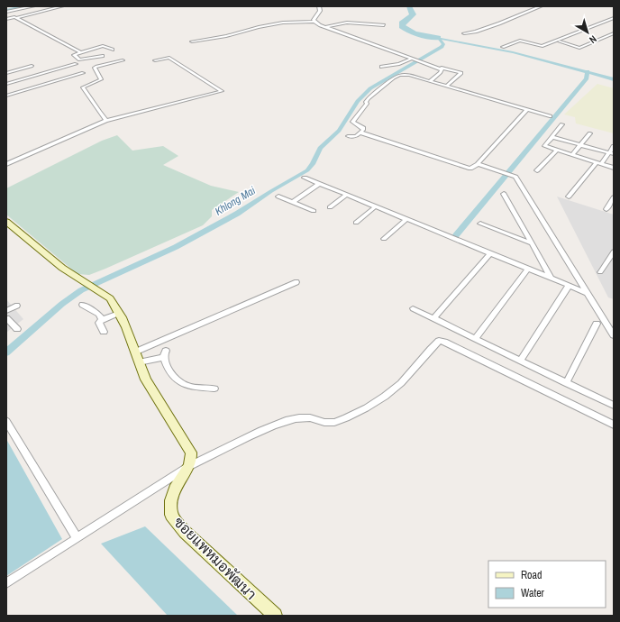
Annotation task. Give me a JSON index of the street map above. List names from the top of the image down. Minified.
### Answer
{"streets":{"street":["ซอยแพหมอพัฒนา"]},"water":["Khlong Mai"],"legend":["Road","Water"],"north":"bottom right"}
